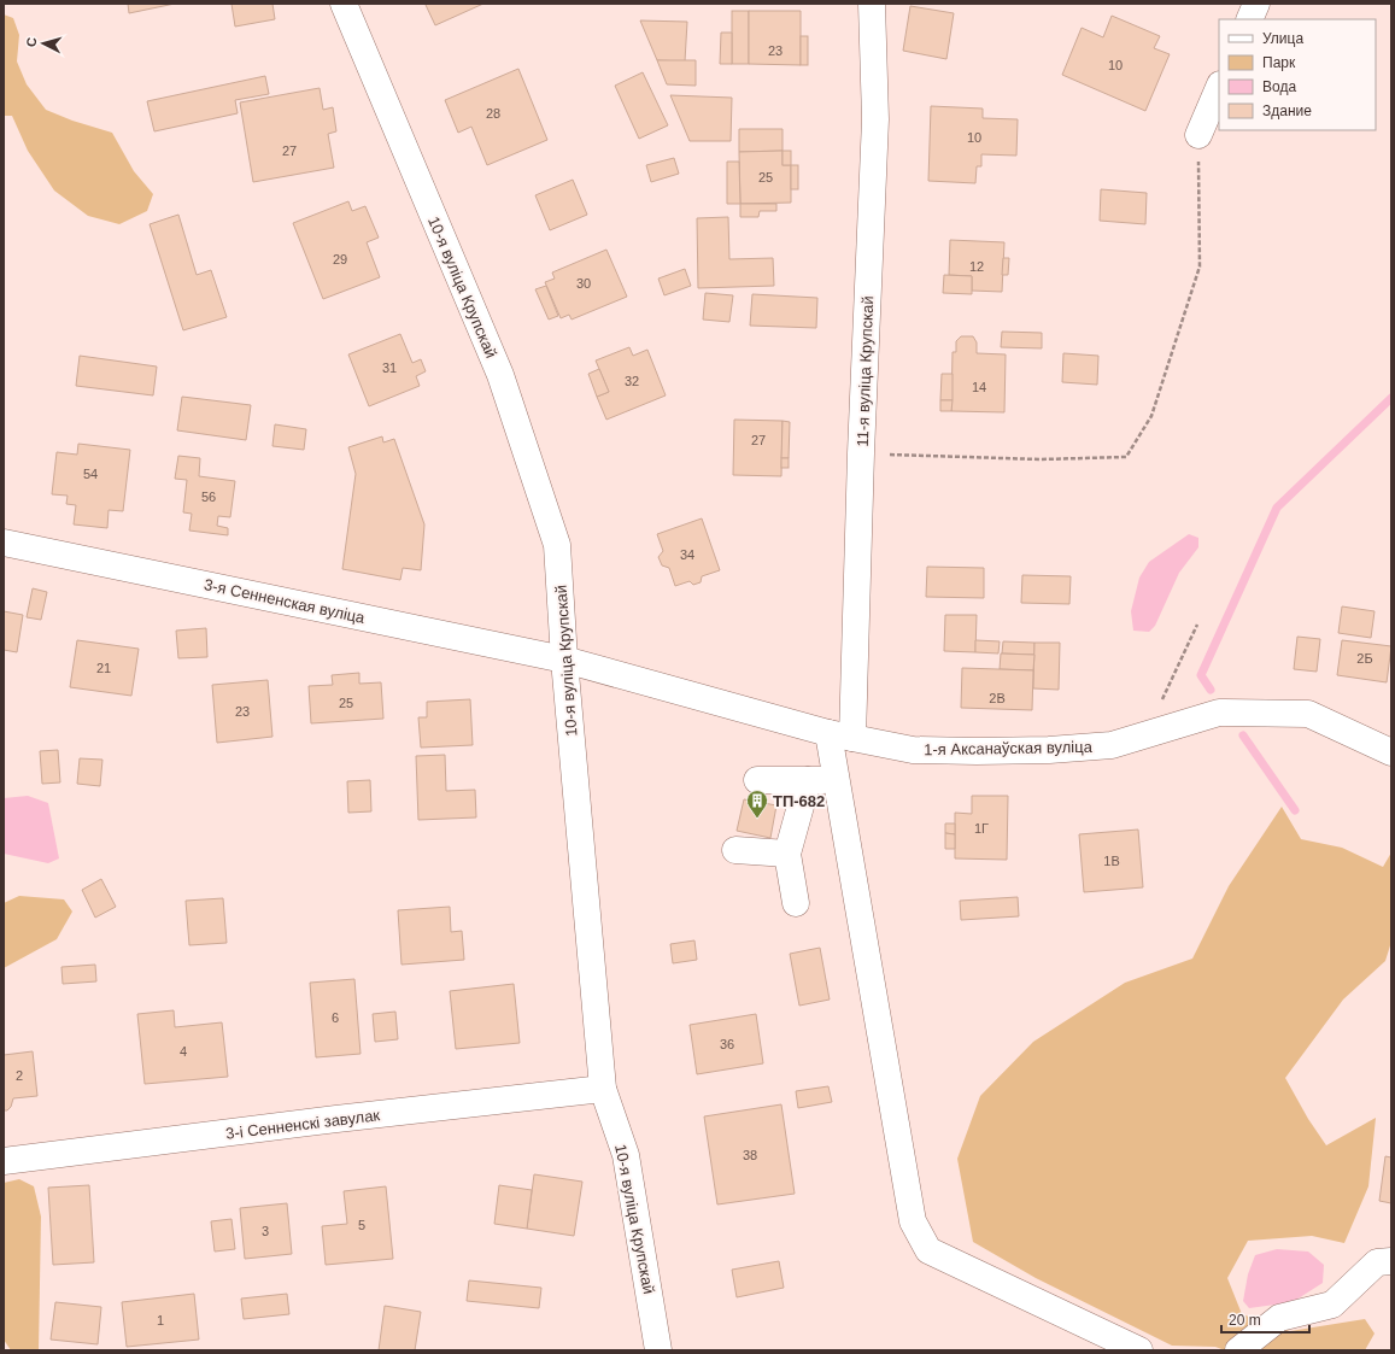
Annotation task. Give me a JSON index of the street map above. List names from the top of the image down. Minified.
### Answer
{"streets":{"street":["10-я вуліца Крупскай","11-я вуліца Крупскай","3-я Сенненская вуліца","1-я Аксанаўская вуліца","3-і Сенненскі завулак"]},"crossings":[["10-я вуліца Крупскай","3-я Сенненская вуліца"],["10-я вуліца Крупскай","1-я Аксанаўская вуліца"],["10-я вуліца Крупскай","3-і Сенненскі завулак"],["11-я вуліца Крупскай","1-я Аксанаўская вуліца"],["3-я Сенненская вуліца","1-я Аксанаўская вуліца"]],"places":{"building":["ТП-682"]},"house_numbers":["23","10","28","10","27","25","29","12","30","31","32","14","27","54","56","34","2Б","21","2В","25","23","1Г","1В","6","36","4","2","38","5","3","1"],"legend":["Улица","Парк","Вода","Здание"],"scale_bar":"20 m","north":"left"}
